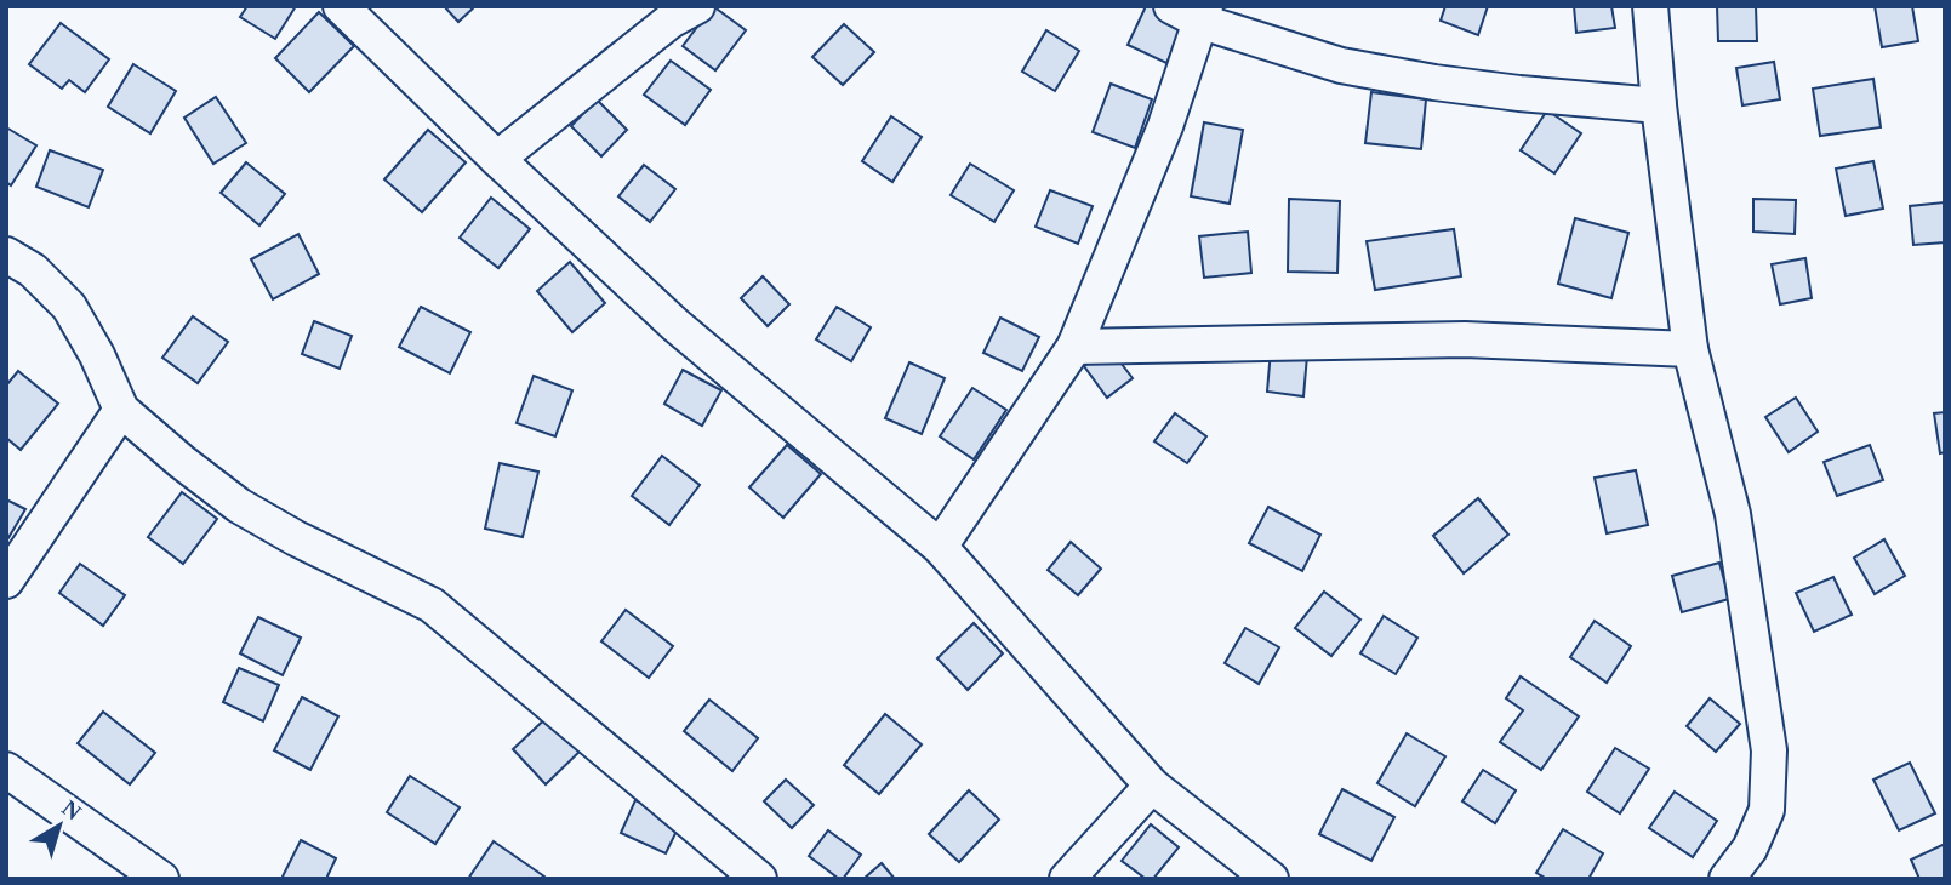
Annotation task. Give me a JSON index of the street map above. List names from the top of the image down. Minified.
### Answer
{"north":"top right"}
